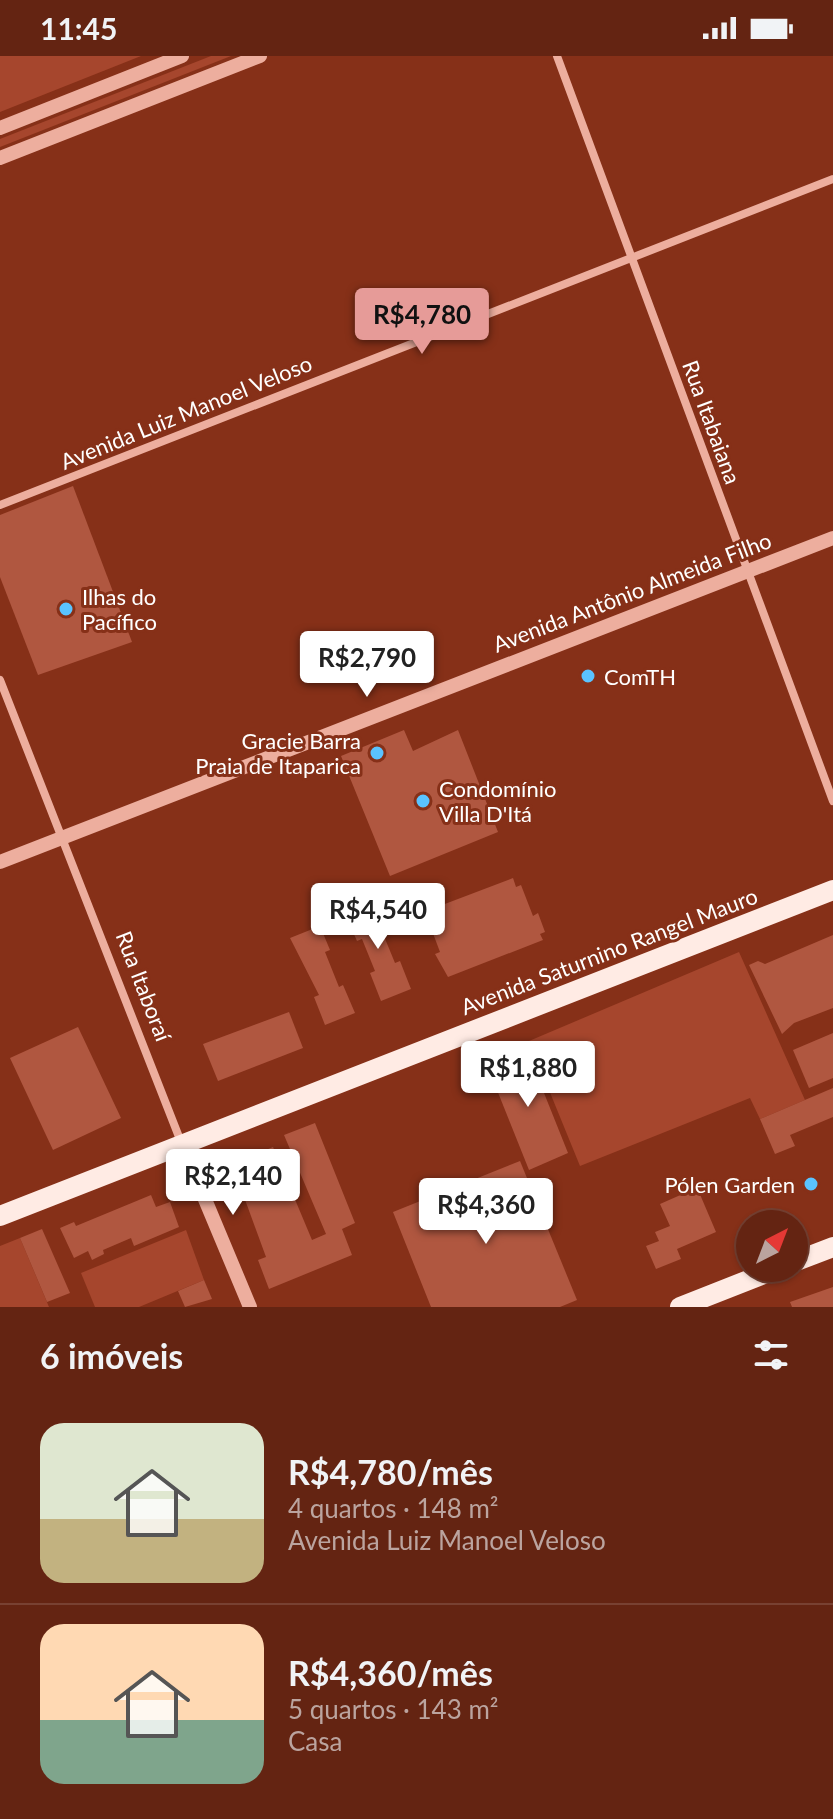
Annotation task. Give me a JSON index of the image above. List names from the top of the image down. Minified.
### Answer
{"streets":{"main road":["Avenida Saturnino Rangel Mauro"],"street":["Avenida Luiz Manoel Veloso","Rua Itabaiana","Avenida Antônio Almeida Filho","Rua Itaboraí"]},"crossings":[["Avenida Luiz Manoel Veloso","Rua Itabaiana"],["Rua Itabaiana","Avenida Antônio Almeida Filho"],["Avenida Antônio Almeida Filho","Rua Itaboraí"],["Avenida Saturnino Rangel Mauro","Rua Itaboraí"]],"places":["Ilhas do Pacífico","ComTH","Gracie Barra Praia de Itaparica","Condomínio Villa D'Itá","Pólen Garden"],"north":"top right","page":{"status":"11:45","price":["R$4,780","R$2,790","R$4,540","R$1,880","R$2,140","R$4,360"],"heading":"6 imóveis","list":[{"name":"R$4,780/mês","note":"4 quartos · 148 m² · Avenida Luiz Manoel Veloso"},{"name":"R$4,360/mês","note":"5 quartos · 143 m² · Casa"}]}}
